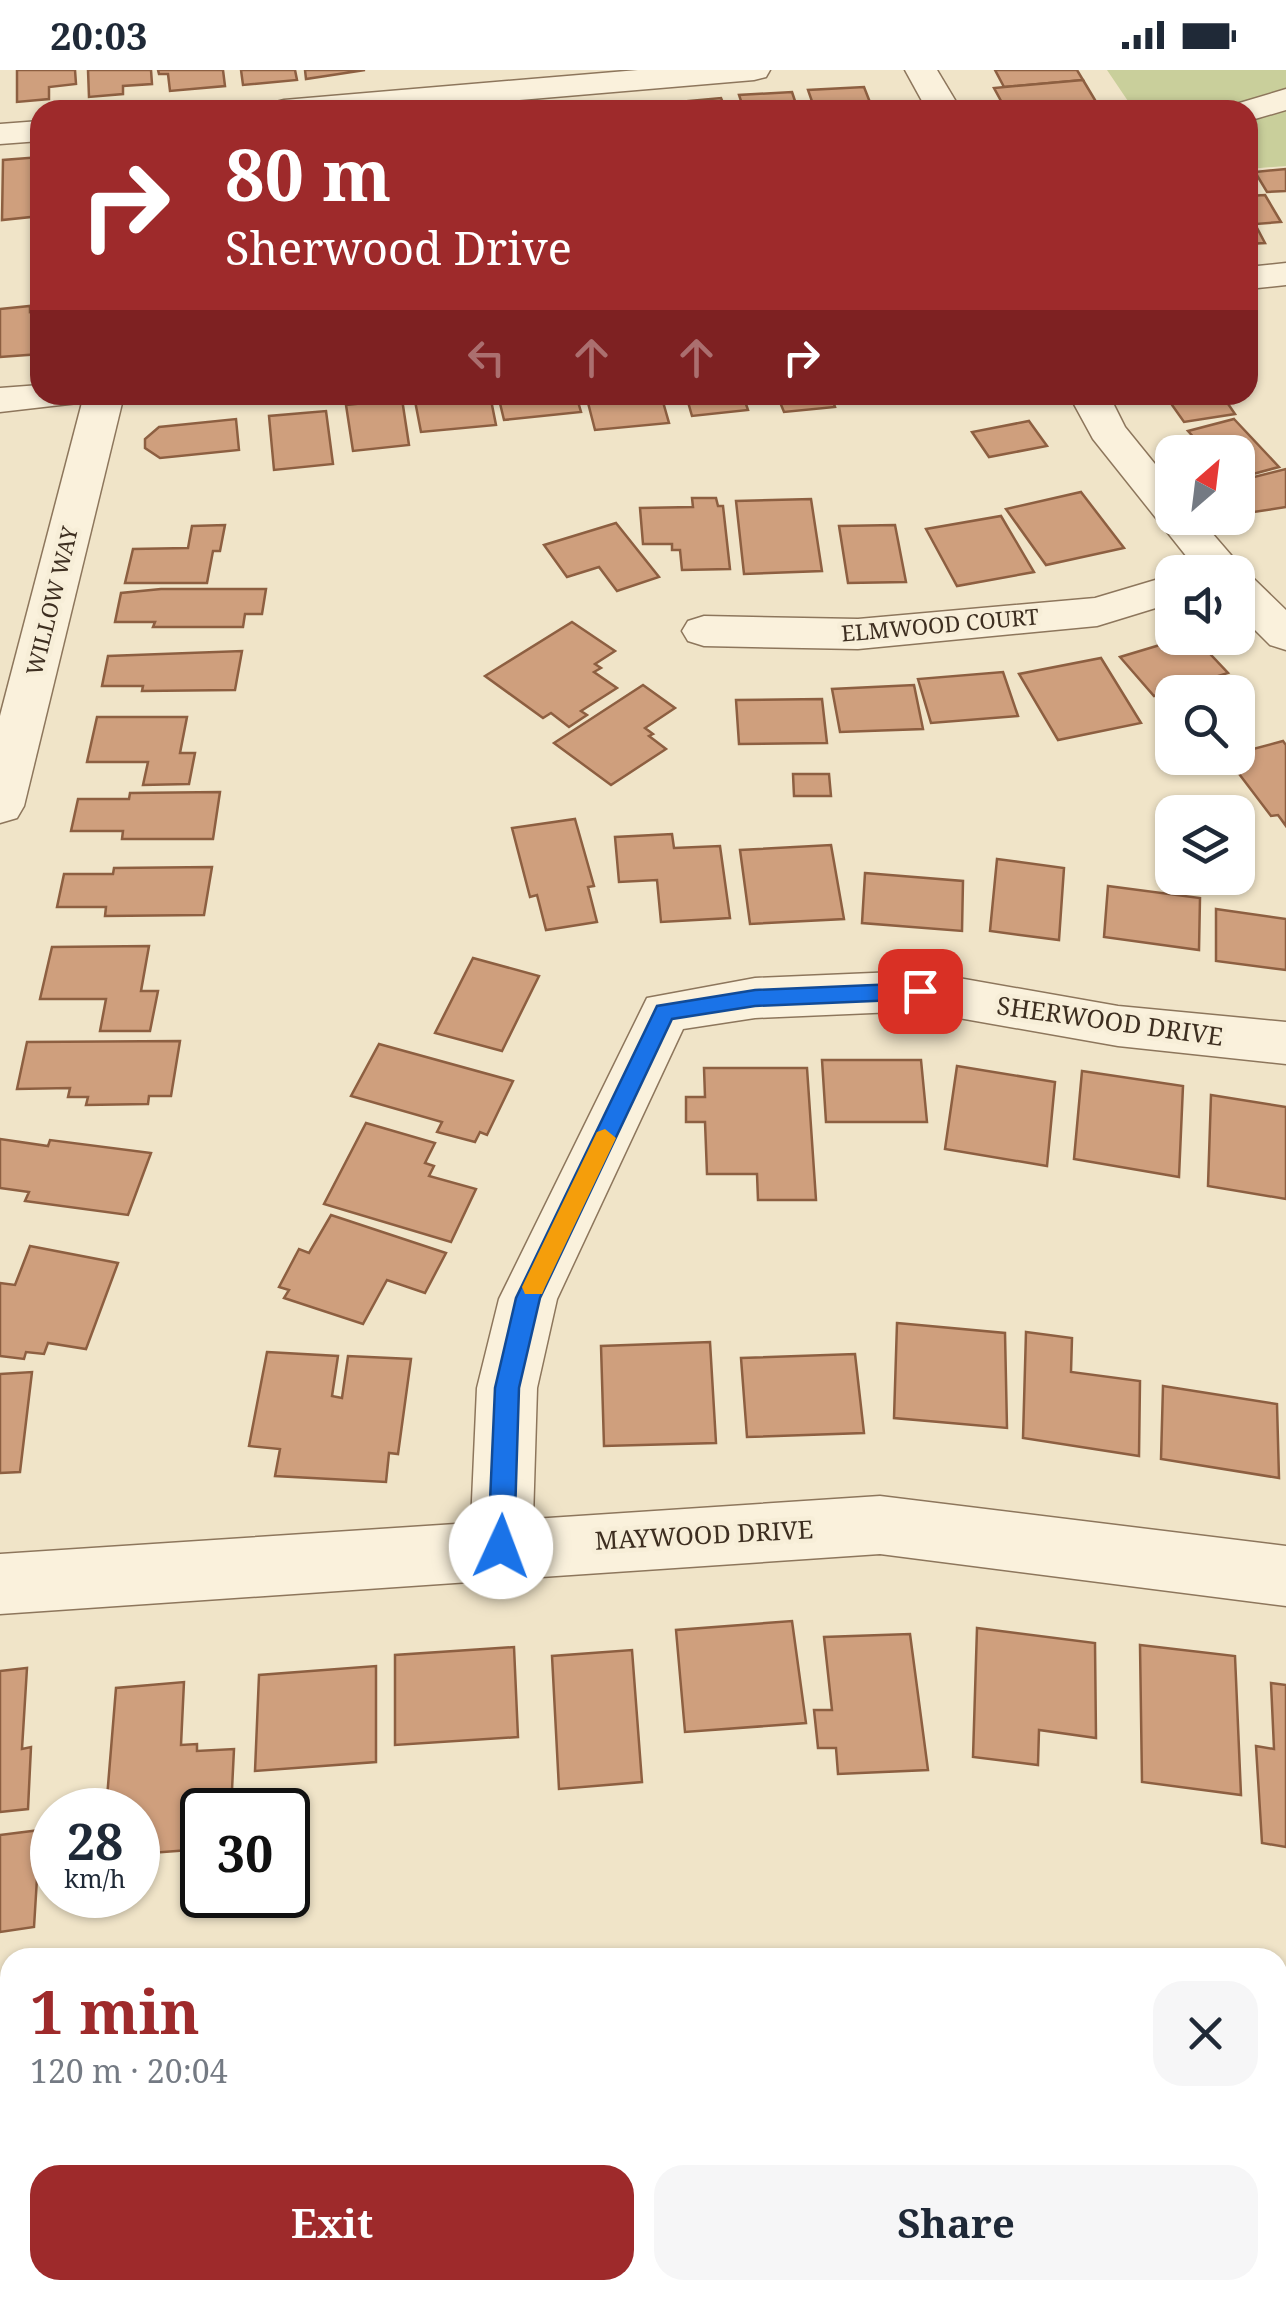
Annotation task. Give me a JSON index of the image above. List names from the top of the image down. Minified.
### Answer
{"streets":{"street":["WILLOW WAY","ELMWOOD COURT","SHERWOOD DRIVE","MAYWOOD DRIVE"]},"crossings":[["SHERWOOD DRIVE","MAYWOOD DRIVE"]],"north":"top right","page":{"status":"20:03","turn":["80 m","Sherwood Drive"],"speed":"28 km/h","limit":"30","heading":["1 min","120 m · 20:04"],"buttons":["Exit","Share"]}}
